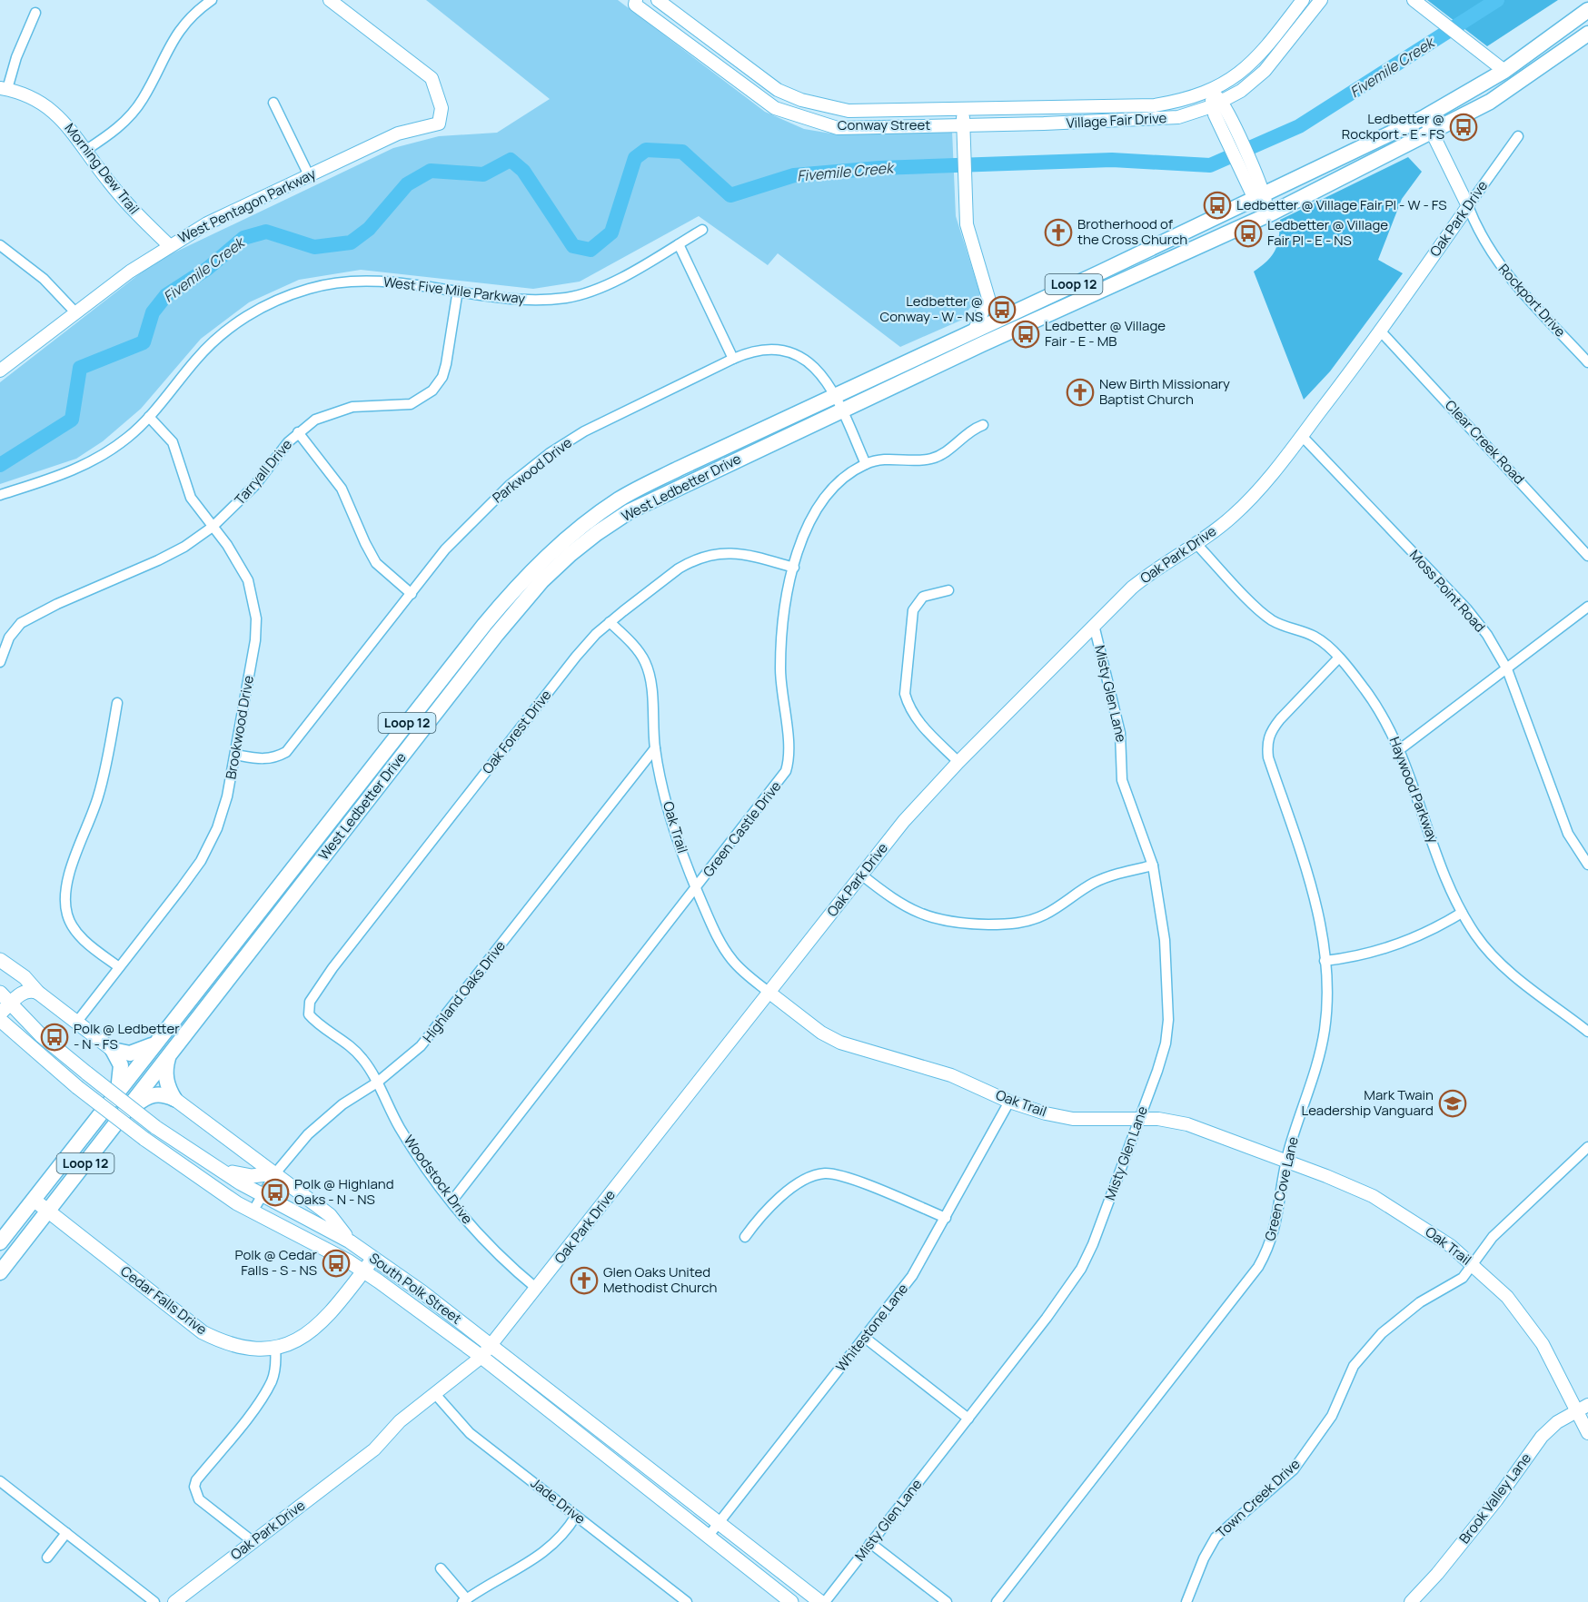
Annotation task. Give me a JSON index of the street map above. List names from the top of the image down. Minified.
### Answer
{"streets":{"main road":["Loop 12","West Ledbetter Drive","South Polk Street","Cedar Falls Drive"],"street":["Village Fair Drive","Conway Street","Morning Dew Trail","West Pentagon Parkway","Oak Park Drive","West Five Mile Parkway","Rockport Drive","Clear Creek Road","Parkwood Drive","Tarryall Drive","Moss Point Road","Misty Glen Lane","Brookwood Drive","Oak Forest Drive","Haywood Parkway","Oak Trail","Green Castle Drive","Highland Oaks Drive","Woodstock Drive","Green Cove Lane","Whitestone Lane","Town Creek Drive","Brook Valley Lane","Jade Drive"]},"crossings":[["Village Fair Drive","Conway Street"],["Morning Dew Trail","West Pentagon Parkway"],["Oak Park Drive","Rockport Drive"],["Oak Park Drive","Clear Creek Road"],["Oak Park Drive","Moss Point Road"],["Oak Park Drive","Misty Glen Lane"],["Oak Park Drive","Haywood Parkway"],["Oak Park Drive","Oak Trail"],["Oak Park Drive","Woodstock Drive"],["Oak Park Drive","South Polk Street"],["Oak Park Drive","Jade Drive"],["West Five Mile Parkway","Tarryall Drive"],["West Five Mile Parkway","Brookwood Drive"],["Rockport Drive","West Ledbetter Drive"],["Parkwood Drive","West Ledbetter Drive"],["Parkwood Drive","Brookwood Drive"],["Parkwood Drive","Green Castle Drive"],["Tarryall Drive","Brookwood Drive"],["West Ledbetter Drive","Cedar Falls Drive"],["Misty Glen Lane","Oak Trail"],["Oak Forest Drive","Oak Trail"],["Oak Forest Drive","Green Castle Drive"],["Oak Forest Drive","Woodstock Drive"],["Haywood Parkway","Green Cove Lane"],["Oak Trail","Green Castle Drive"],["Oak Trail","Highland Oaks Drive"],["Oak Trail","Green Cove Lane"],["Oak Trail","Whitestone Lane"],["Oak Trail","Town Creek Drive"],["Oak Trail","Brook Valley Lane"],["Green Castle Drive","Woodstock Drive"],["Highland Oaks Drive","Woodstock Drive"],["Highland Oaks Drive","South Polk Street"],["South Polk Street","Cedar Falls Drive"],["South Polk Street","Whitestone Lane"]],"water":["Fivemile Creek"],"places":{"bus stop":["Ledbetter @ Rockport - E - FS","Ledbetter @ Village Fair Pl - W - FS","Ledbetter @ Village Fair Pl - E - NS","Ledbetter @ Conway - W - NS","Ledbetter @ Village Fair - E - MB","Polk @ Ledbetter - N - FS","Polk @ Highland Oaks - N - NS","Polk @ Cedar Falls - S - NS"],"church":["Brotherhood of the Cross Church","New Birth Missionary Baptist Church","Glen Oaks United Methodist Church"],"school or university":["Mark Twain Leadership Vanguard"]}}
